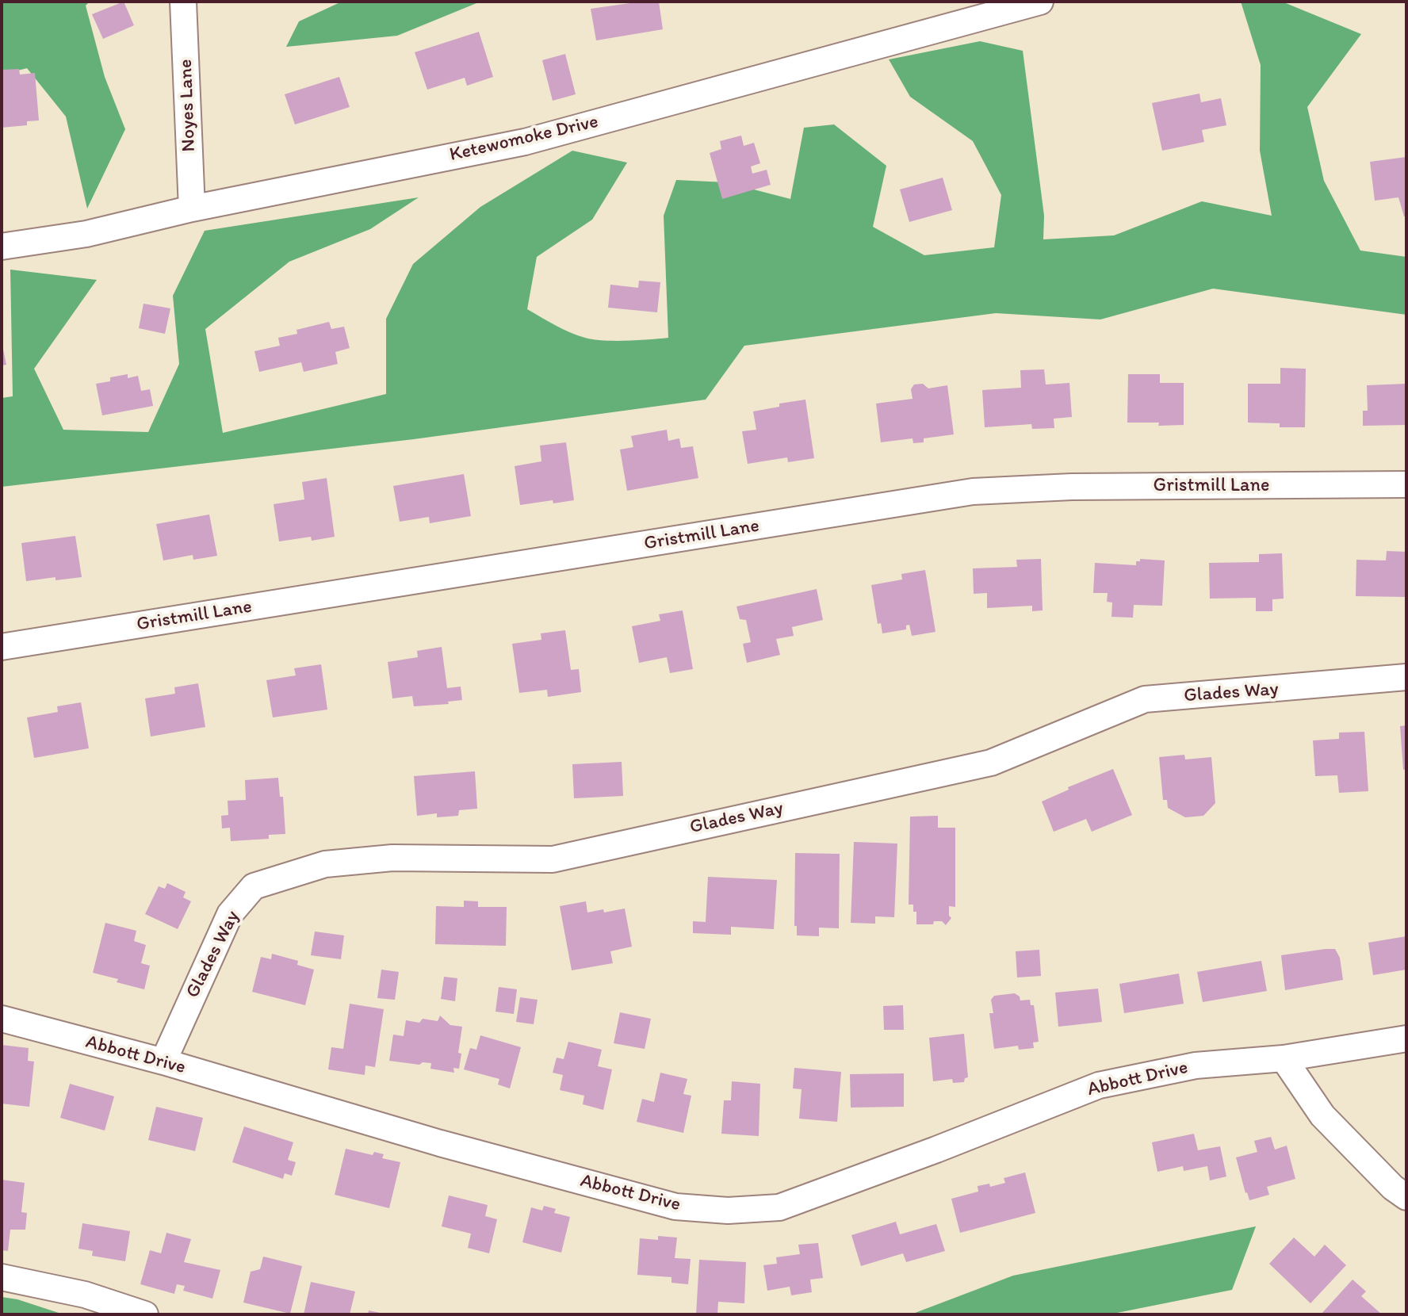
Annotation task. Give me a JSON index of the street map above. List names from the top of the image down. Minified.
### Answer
{"streets":{"street":["Noyes Lane","Ketewomoke Drive","Gristmill Lane","Glades Way","Abbott Drive"]},"crossings":[["Noyes Lane","Ketewomoke Drive"],["Glades Way","Abbott Drive"]]}
